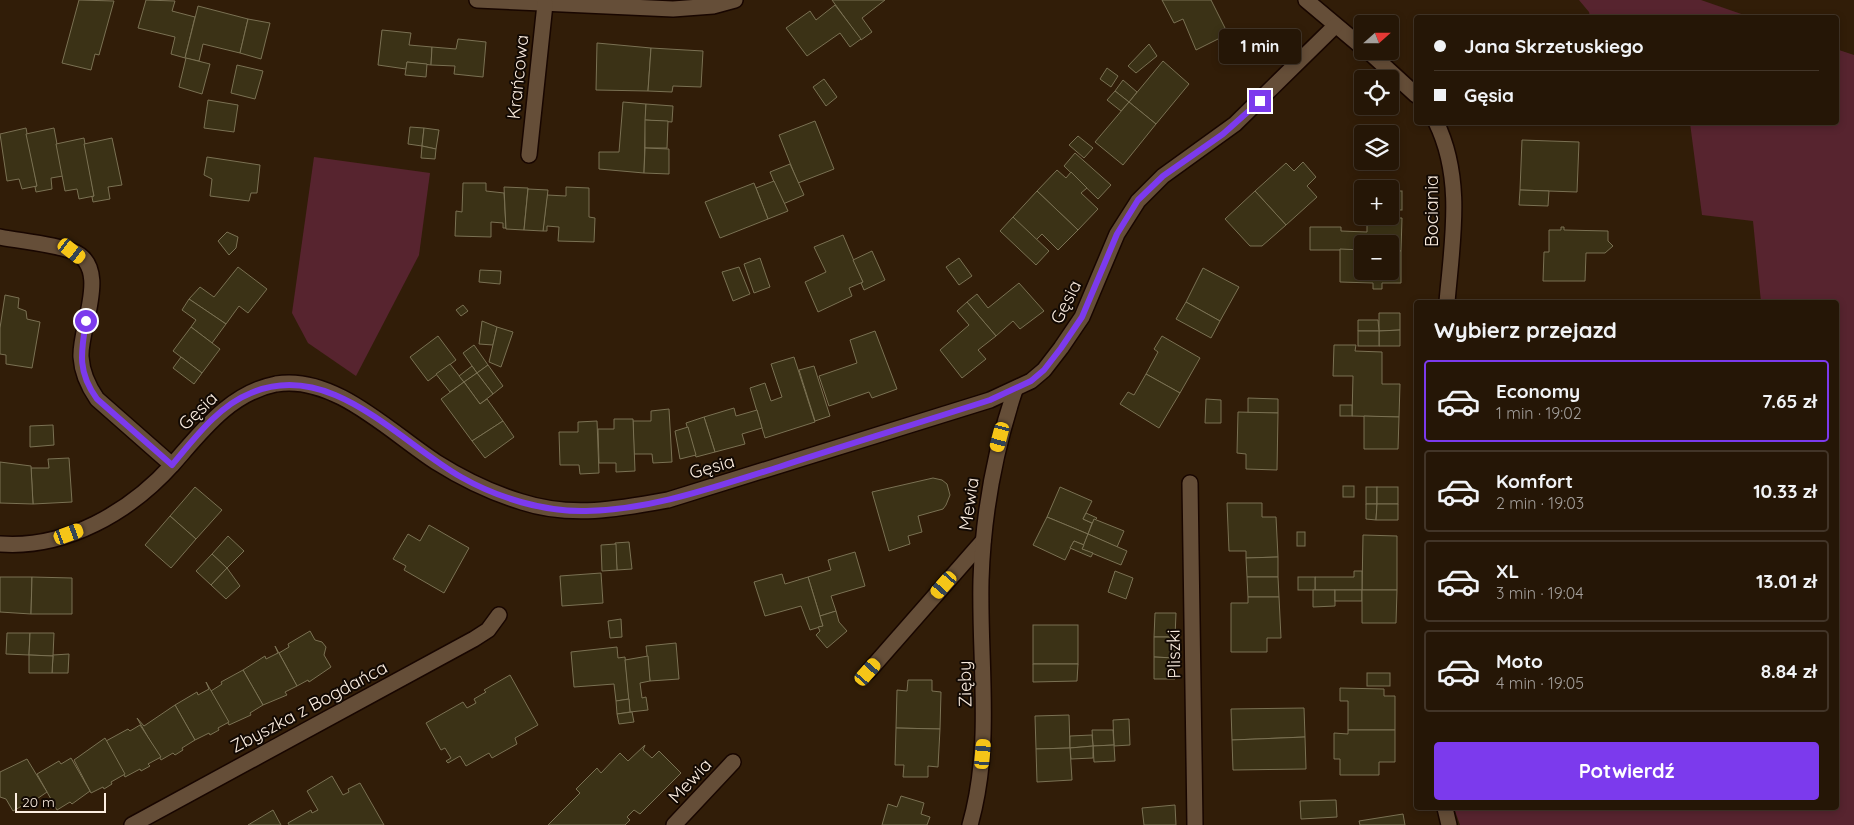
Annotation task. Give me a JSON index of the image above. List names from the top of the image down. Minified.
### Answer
{"streets":{"street":["Krańcowa","Bociania","Gęsia","Mewia","Pliszki","Zięby","Zbyszka z Bogdańca"]},"crossings":[["Gęsia","Mewia"],["Mewia","Zięby"]],"scale_bar":"20 m","north":"right","page":{"map_buttons":["+","−"],"banner":["Jana Skrzetuskiego","Gęsia"],"bubble":"1 min","heading":"Wybierz przejazd","list":[{"name":"Economy","note":"1 min · 19:02","value":"7.65 zł"},{"name":"Komfort","note":"2 min · 19:03","value":"10.33 zł"},{"name":"XL","note":"3 min · 19:04","value":"13.01 zł"},{"name":"Moto","note":"4 min · 19:05","value":"8.84 zł"}],"buttons":"Potwierdź","scale":"20 m"}}
